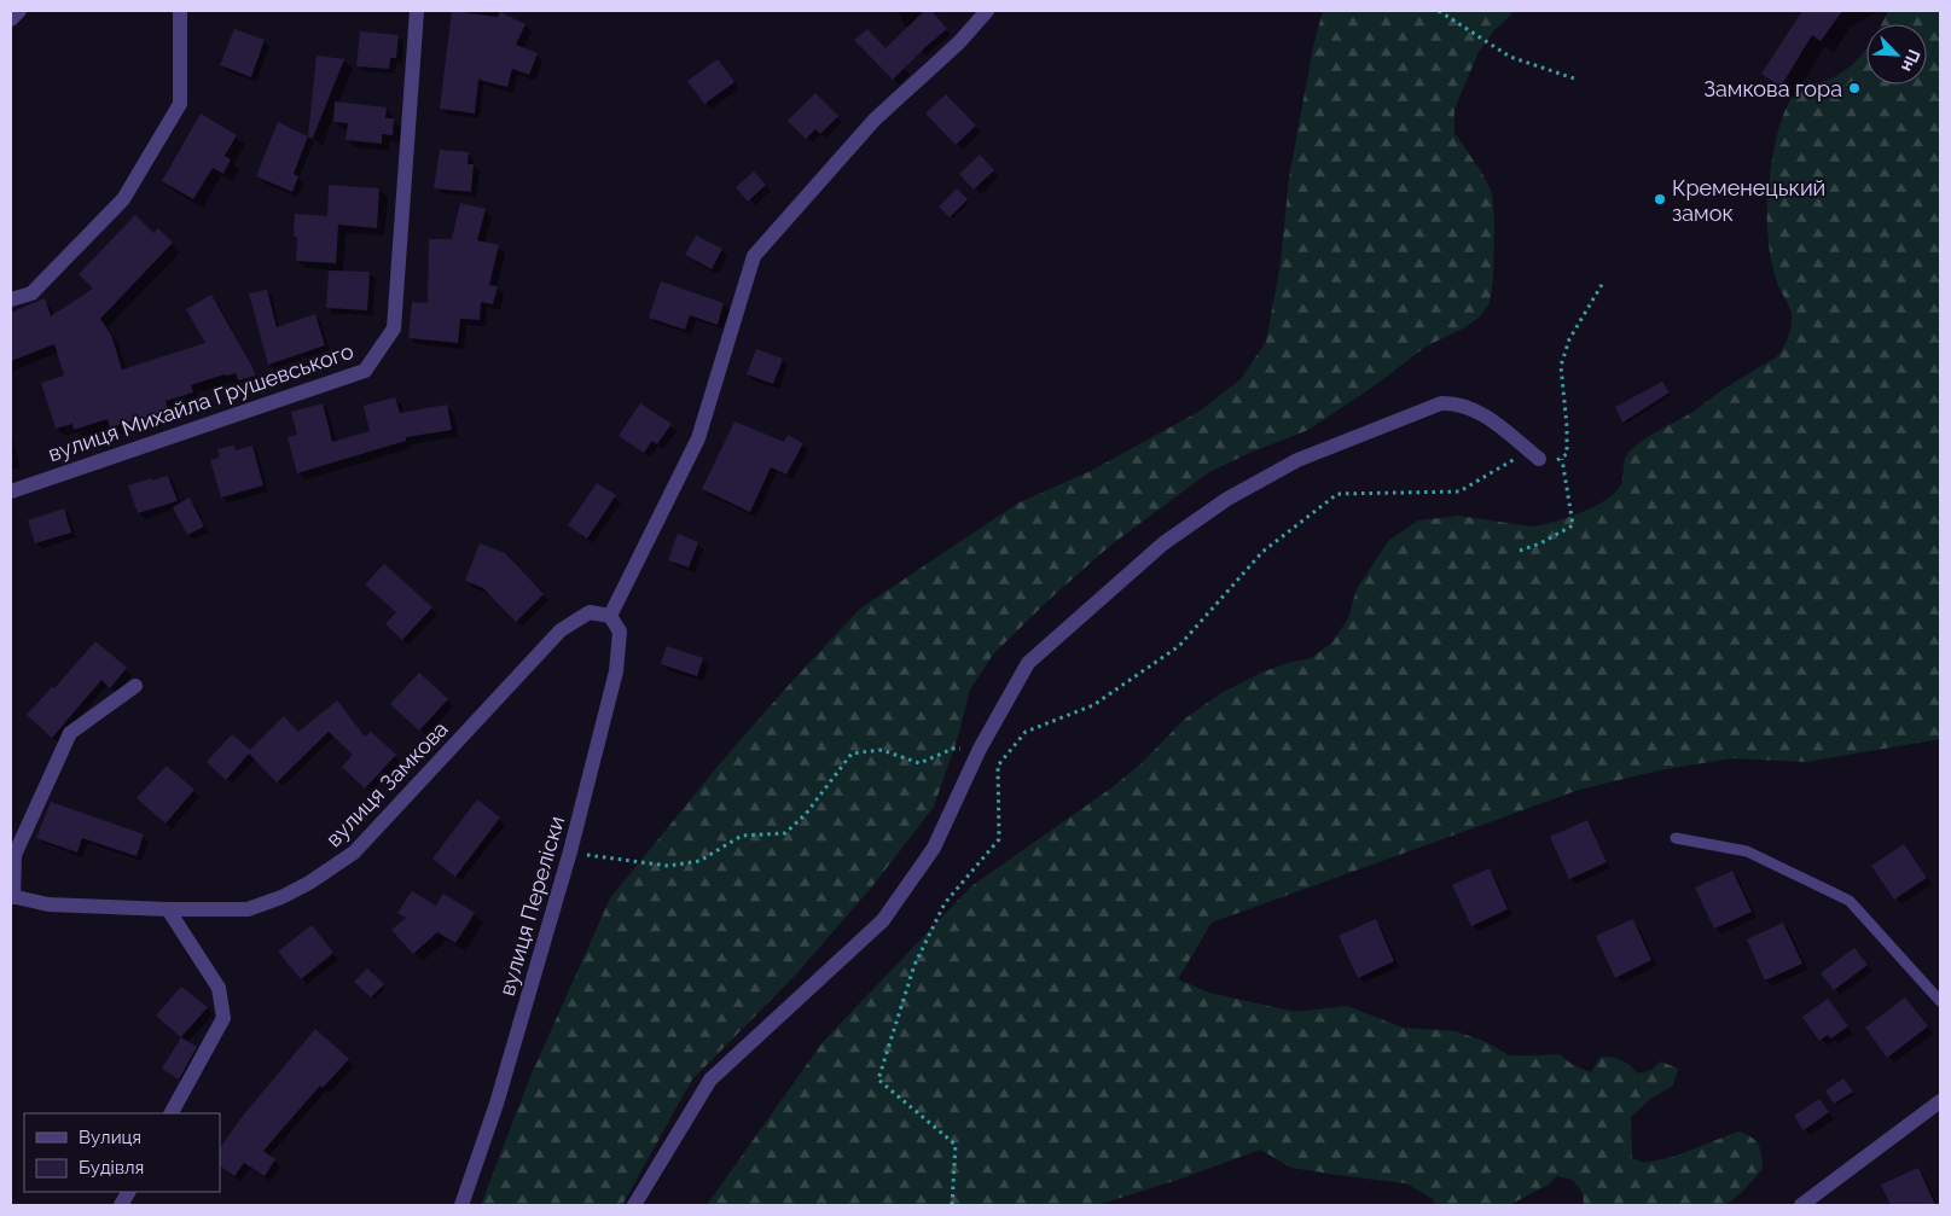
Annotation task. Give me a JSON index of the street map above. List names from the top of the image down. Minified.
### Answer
{"streets":{"street":["вулиця Михайла Грушевського","вулиця Замкова","вулиця Переліски"]},"crossings":[["вулиця Замкова","вулиця Переліски"]],"places":["Замкова гора","Кременецький замок"],"legend":["Вулиця","Будівля"],"north":"bottom right"}
